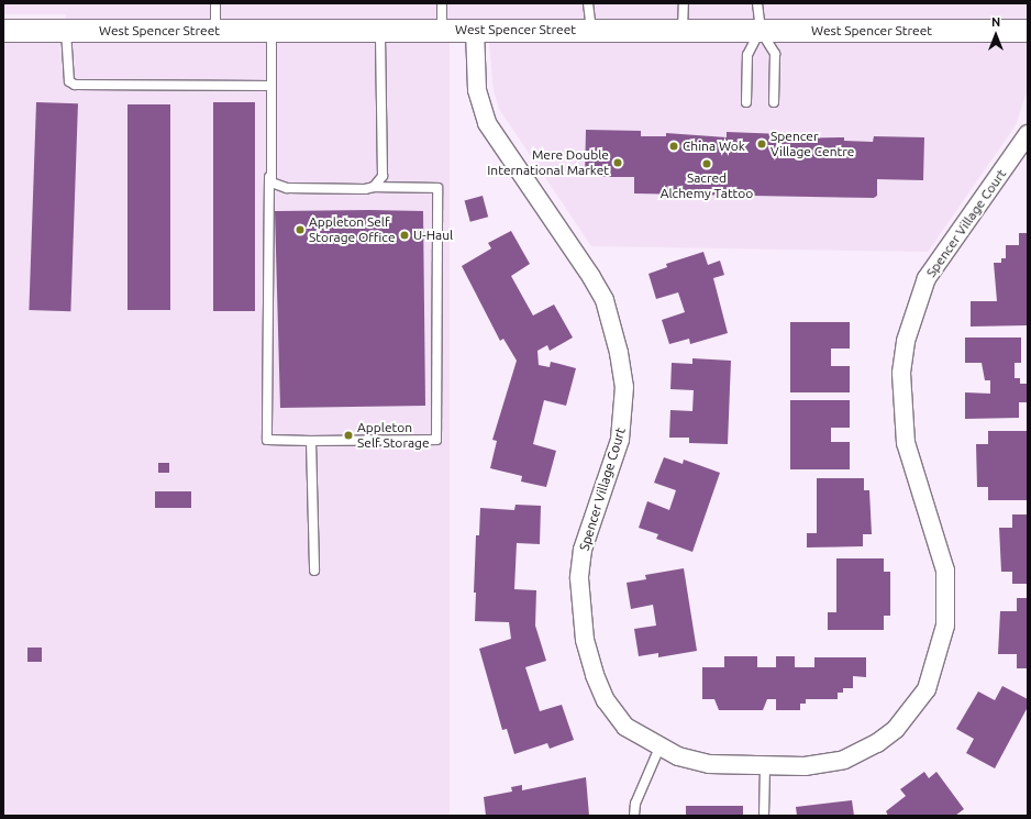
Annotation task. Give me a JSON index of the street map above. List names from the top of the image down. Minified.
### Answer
{"streets":{"street":["West Spencer Street","Spencer Village Court"]},"crossings":[["West Spencer Street","Spencer Village Court"]],"places":["Spencer Village Centre","China Wok","Mere Double International Market","Sacred Alchemy Tattoo","Appleton Self Storage Office","U-Haul","Appleton Self Storage"],"north":"top"}
